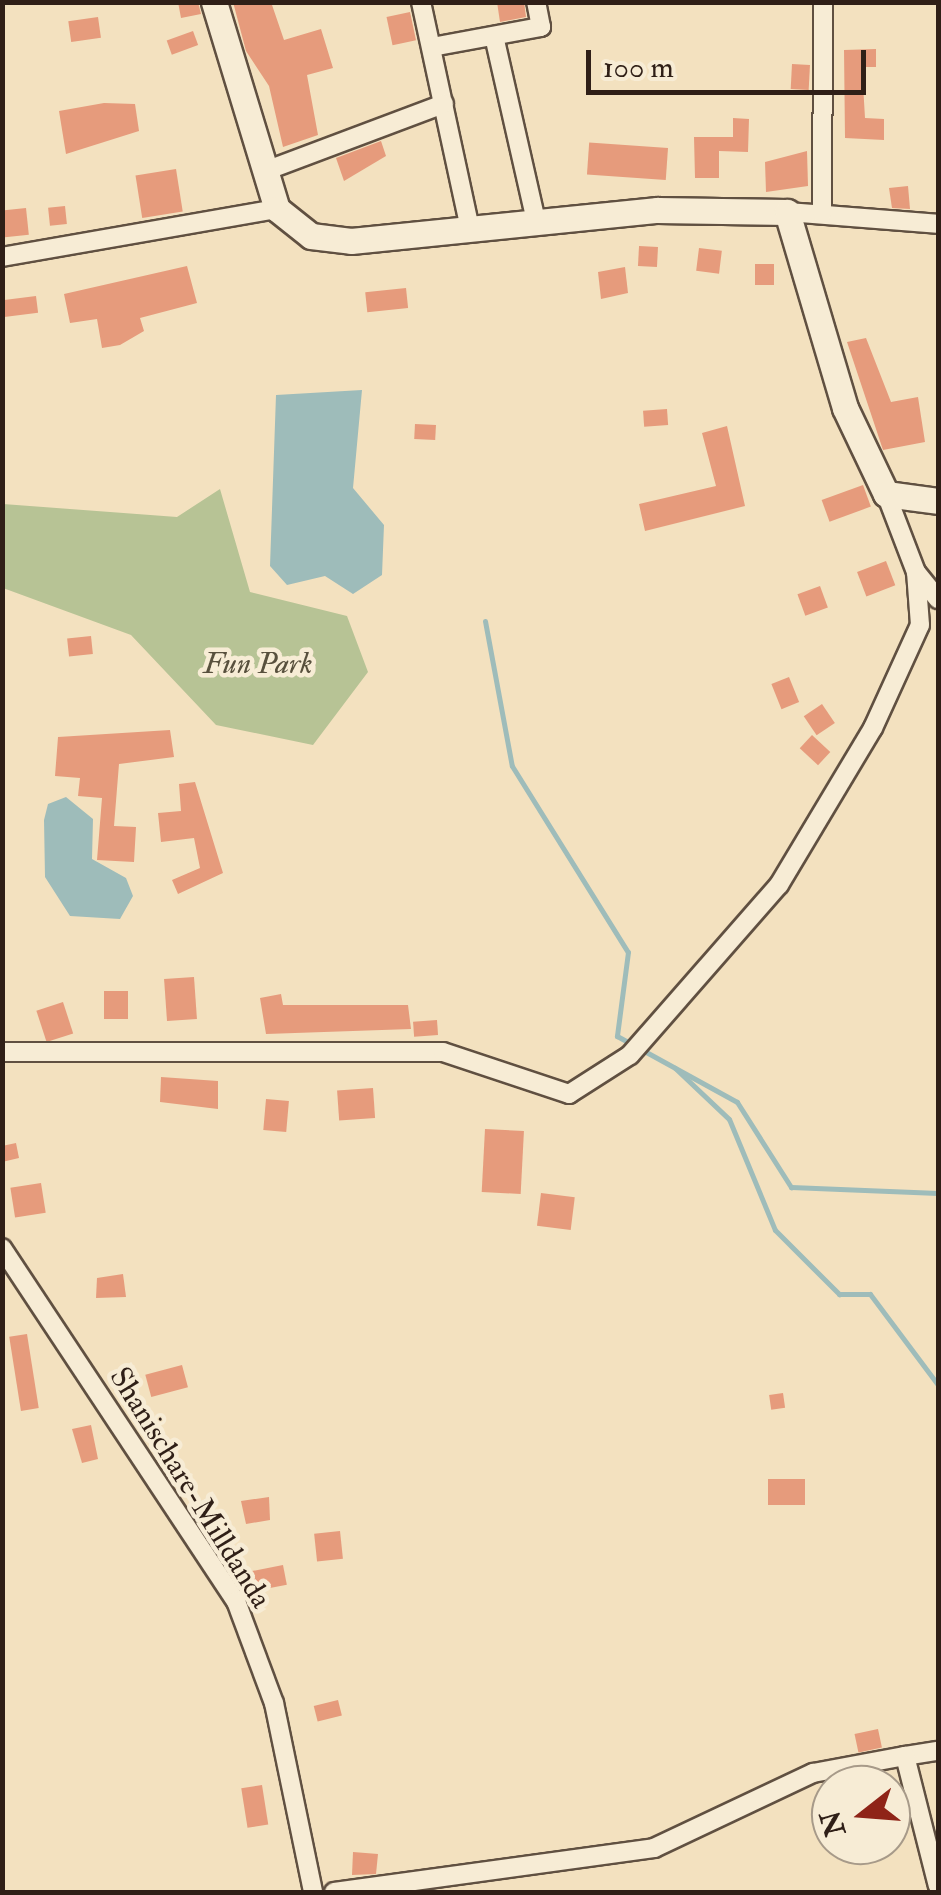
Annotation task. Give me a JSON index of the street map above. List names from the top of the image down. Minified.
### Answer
{"streets":{"street":["Shanischare-Milldanda"]},"parks":["Fun Park"],"scale_bar":"100 m","north":"left"}
